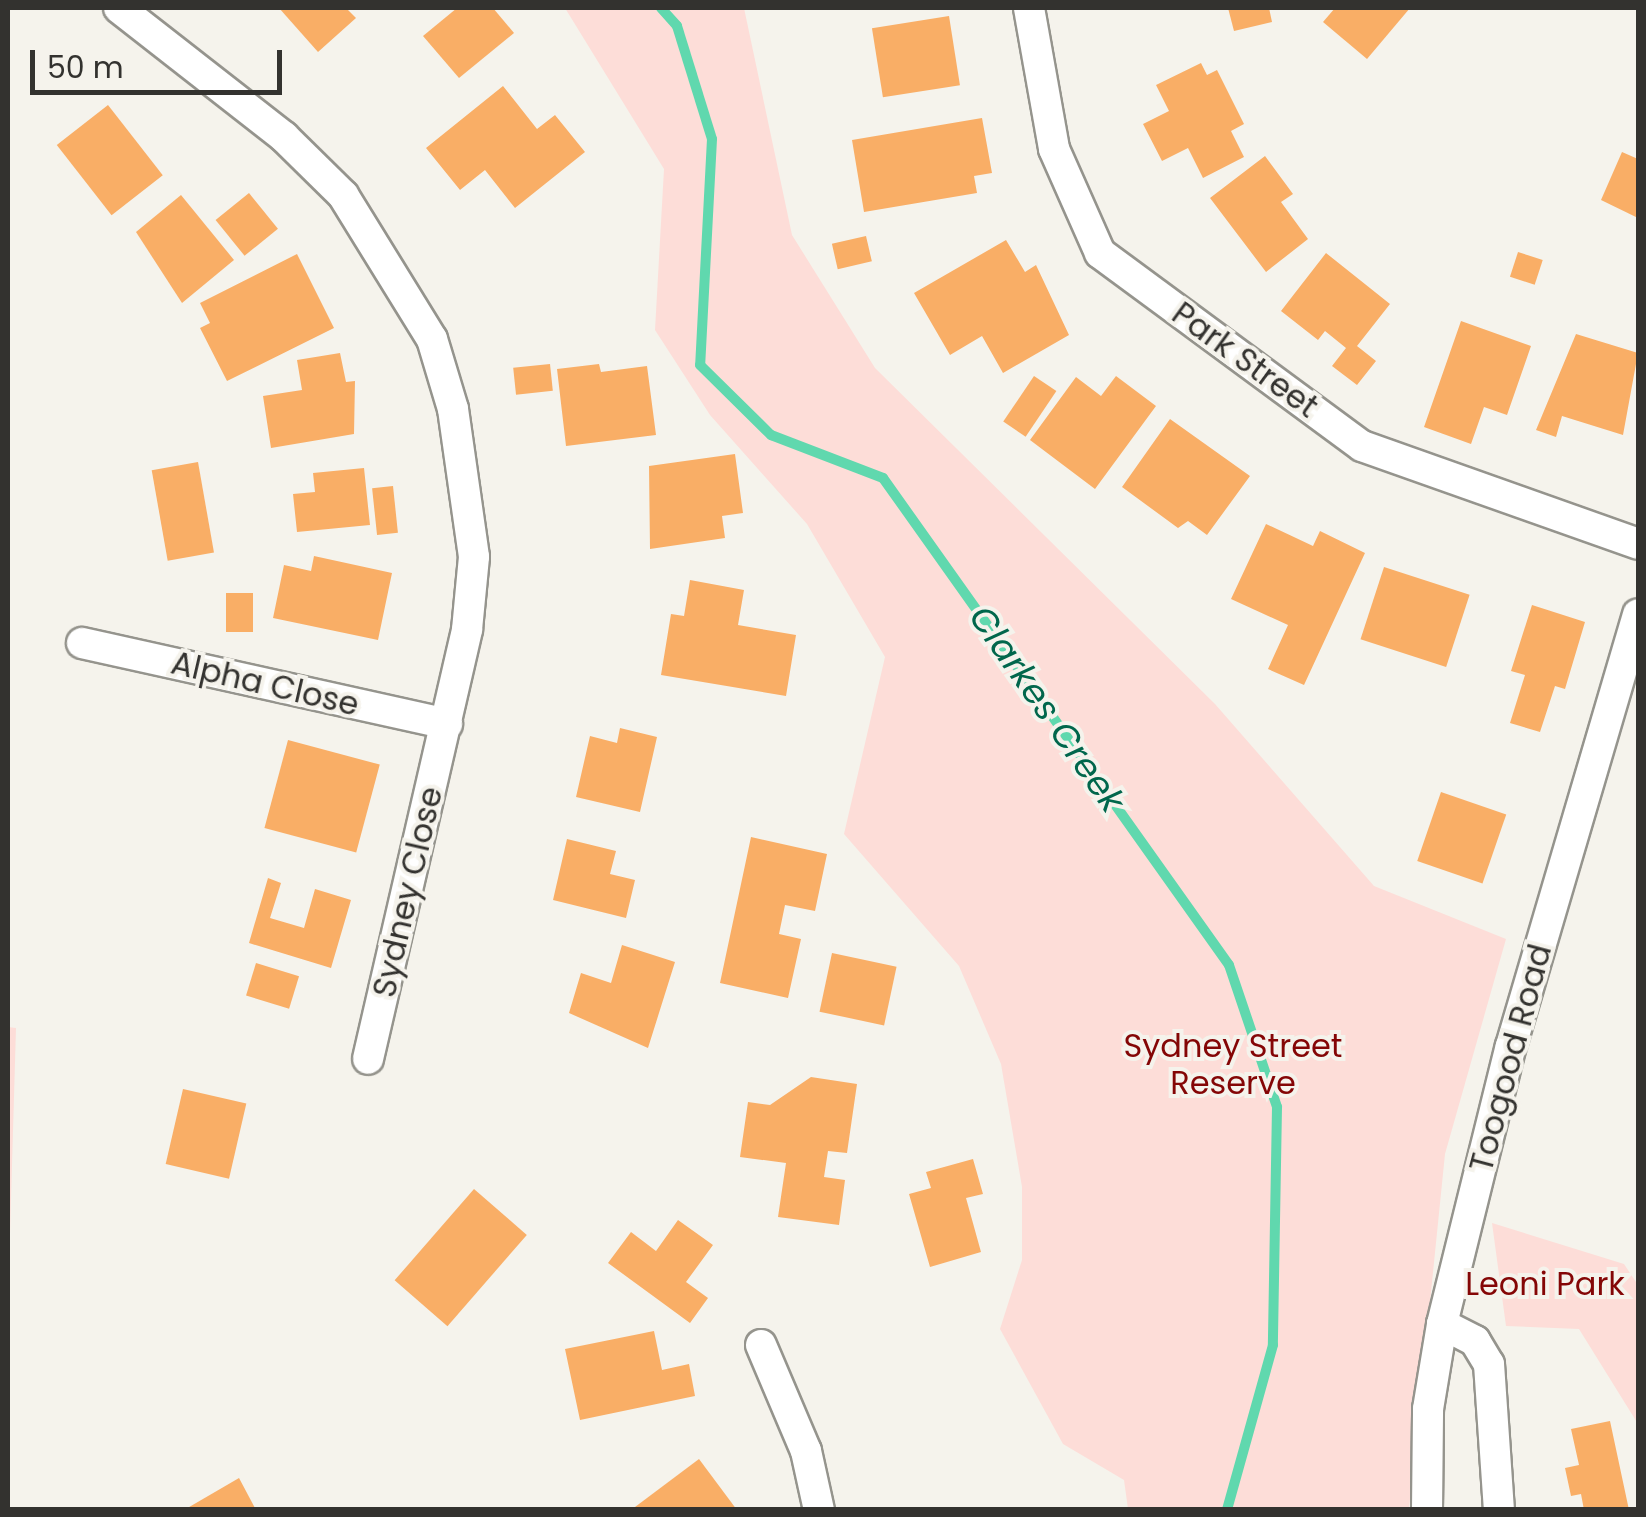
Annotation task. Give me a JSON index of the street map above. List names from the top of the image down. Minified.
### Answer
{"streets":{"street":["Park Street","Alpha Close","Sydney Close","Toogood Road"]},"crossings":[["Alpha Close","Sydney Close"]],"water":["Clarkes Creek"],"parks":["Sydney Street Reserve","Leoni Park"],"scale_bar":"50 m"}
